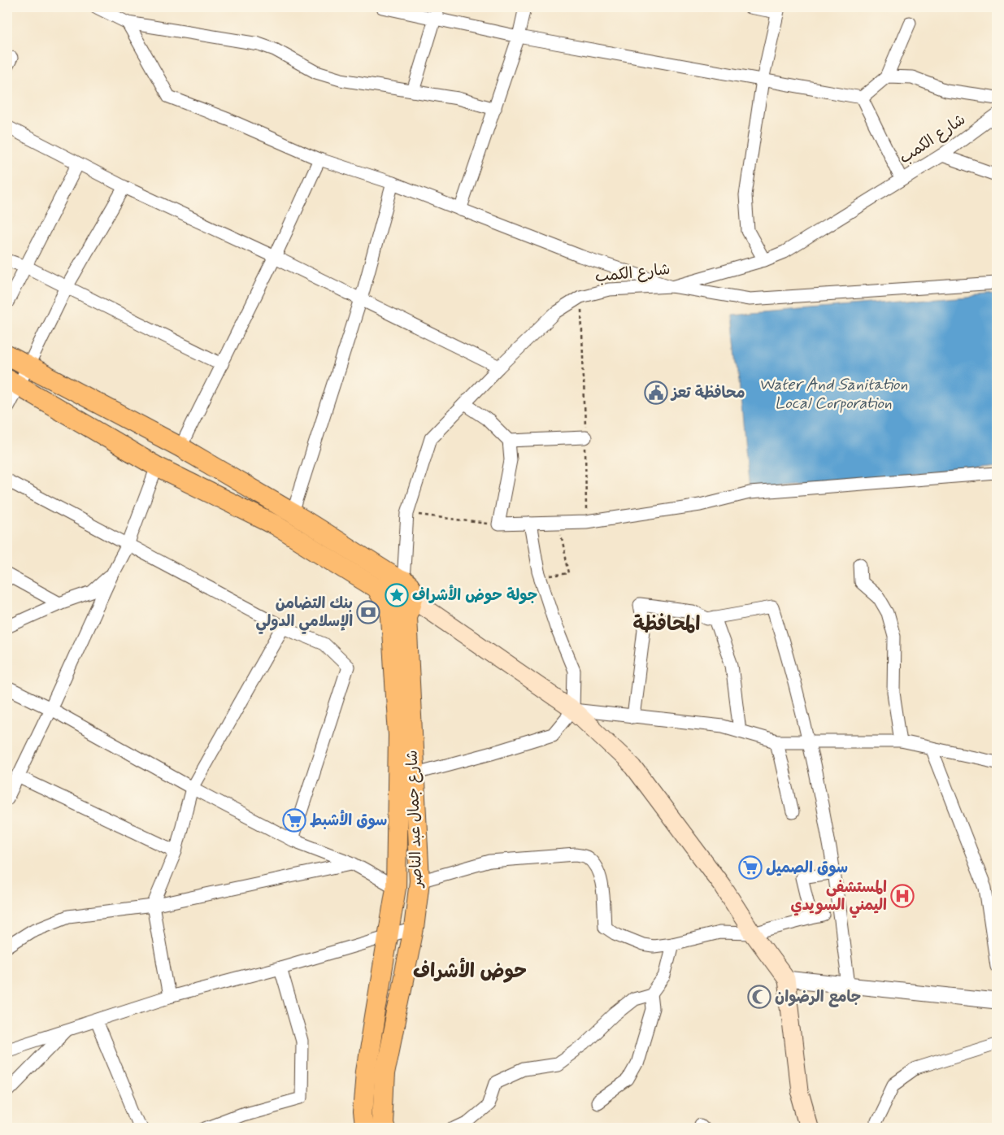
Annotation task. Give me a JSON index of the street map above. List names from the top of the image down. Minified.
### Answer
{"streets":{"main road":["شارع جمال عبد الناصر"],"street":["شارع الكمب"]},"crossings":[["شارع الكمب","شارع جمال عبد الناصر"]],"districts":["المحافظة","حوض الأشراف"],"water":["Water And Sanitation Local Corporation"],"places":{"public building":["محافظة تعز"],"place":["جولة حوض الأشراف"],"bank":["بنك التضامن الإسلامي الدولي"],"supermarket":["سوق الأشبط","سوق الصميل"],"hospital":["المستشفى اليمني السويدي"],"mosque":["جامع الرضوان"]}}
